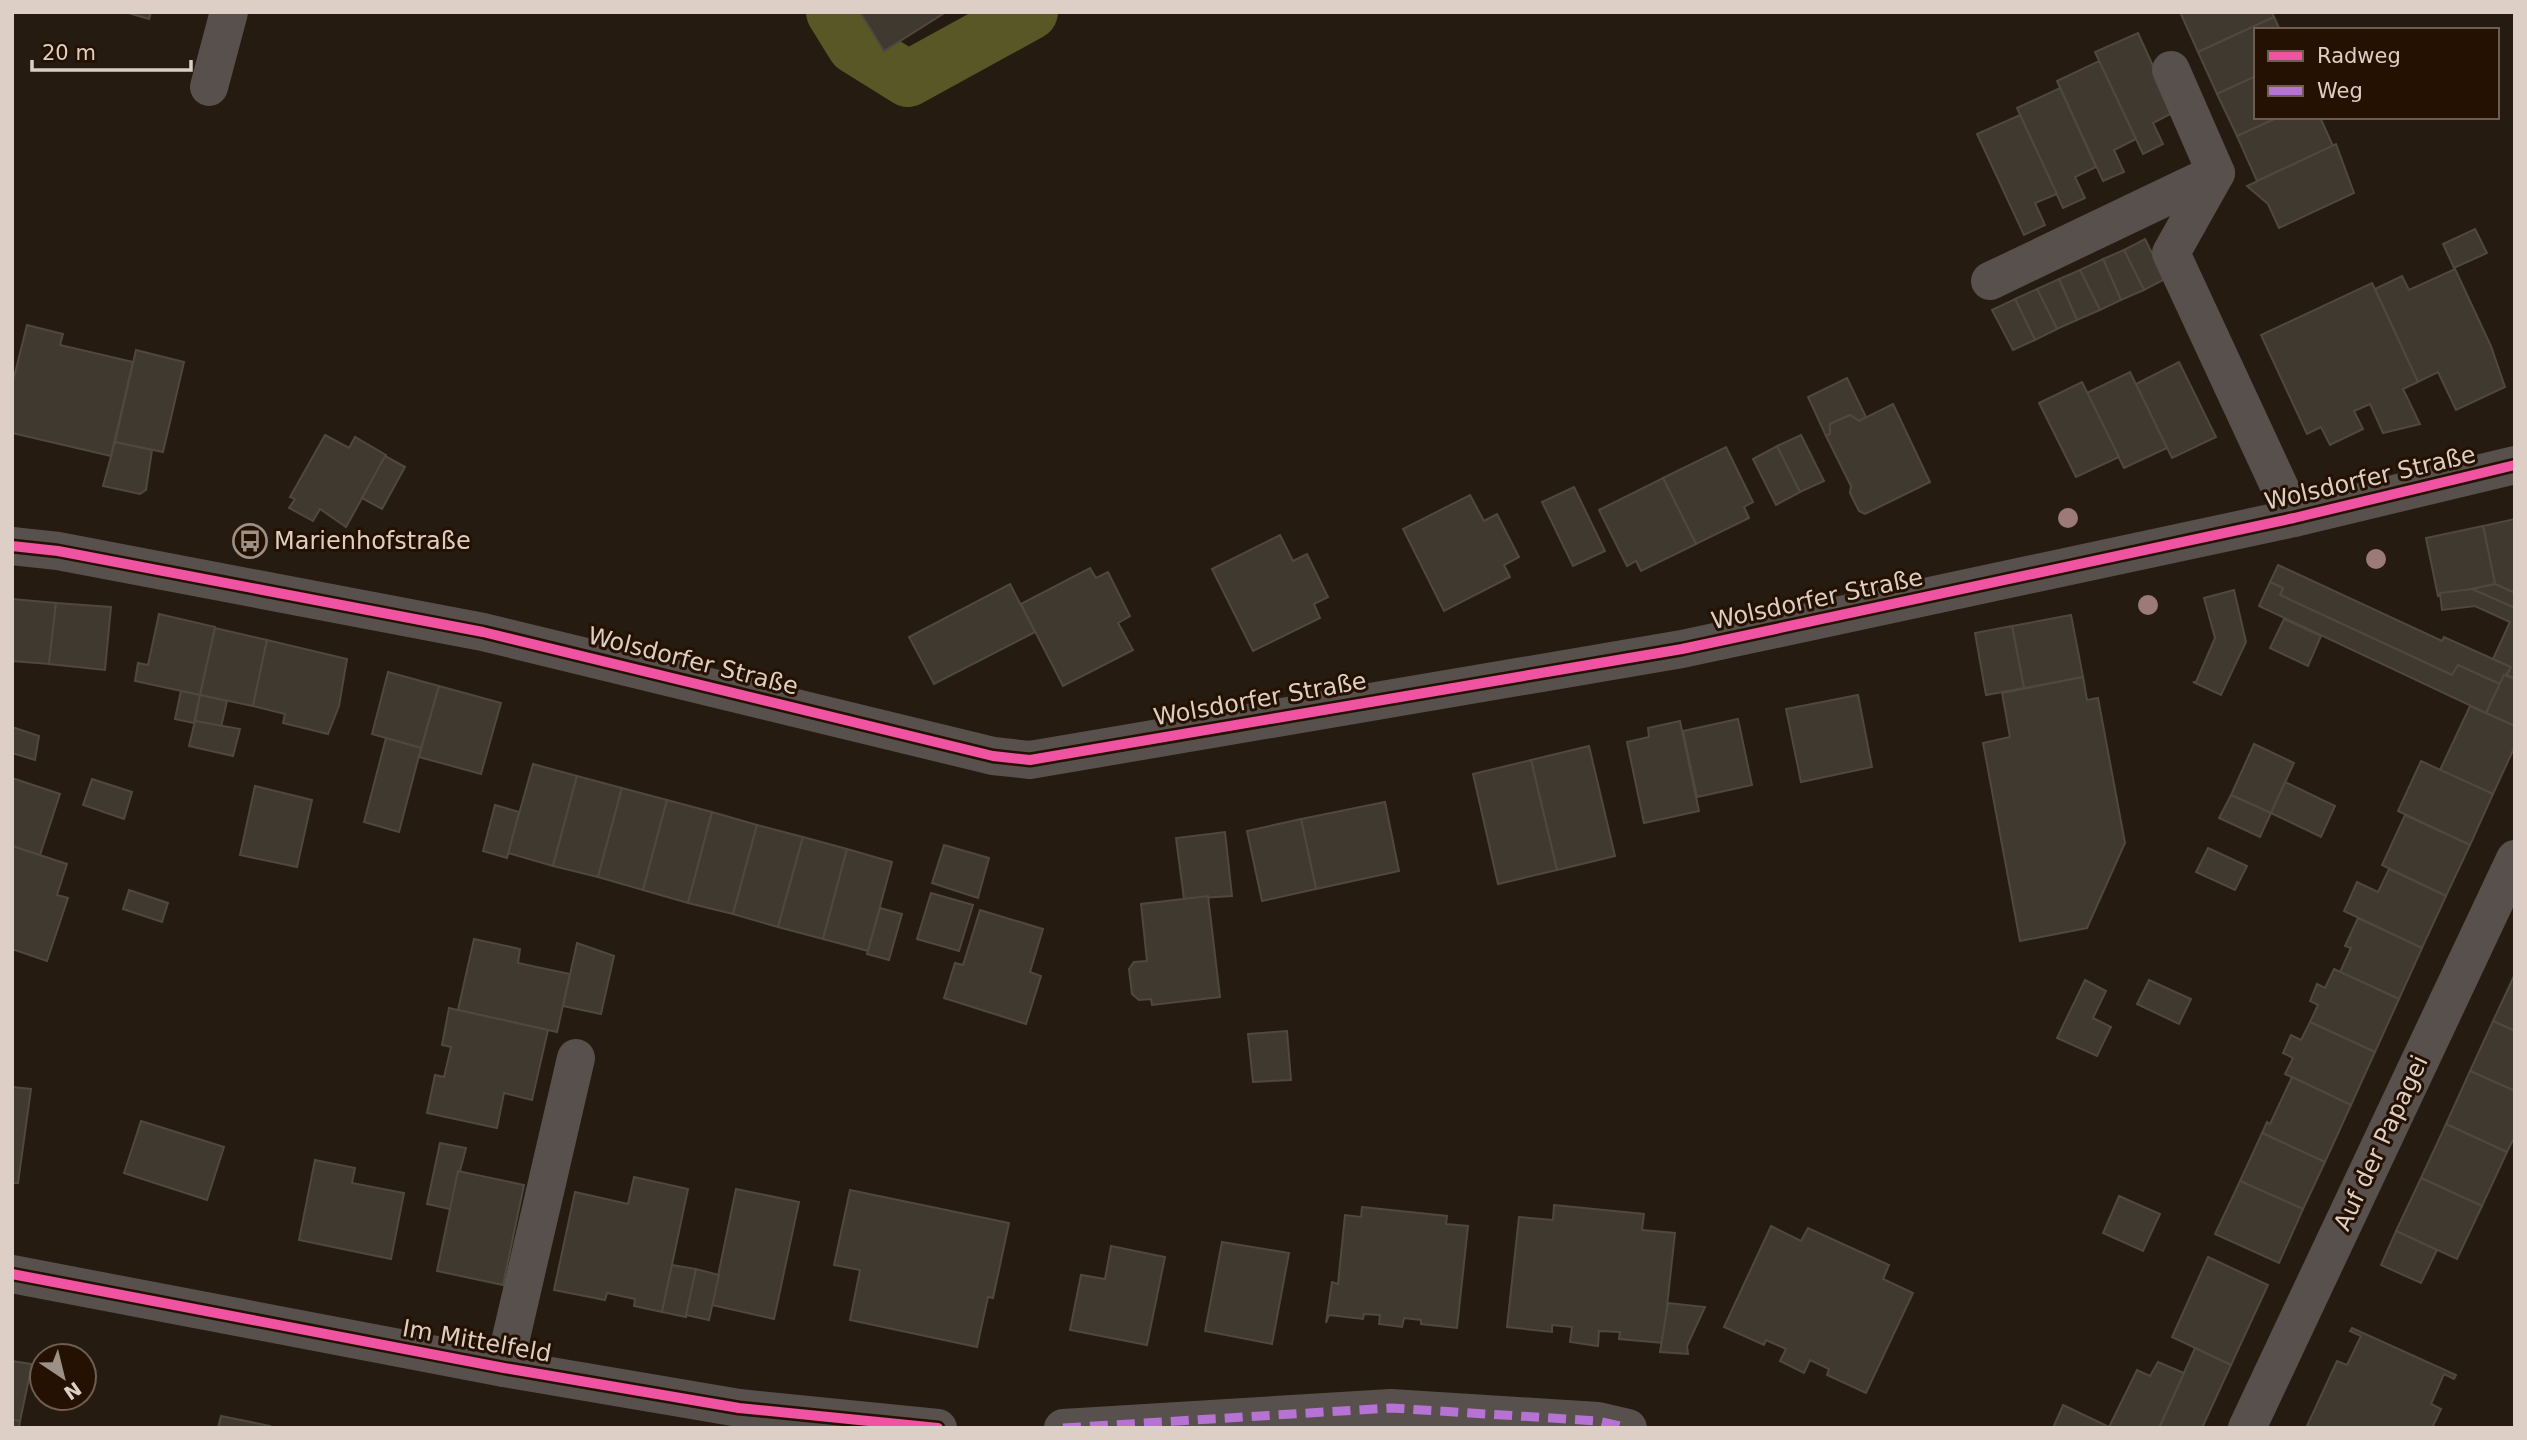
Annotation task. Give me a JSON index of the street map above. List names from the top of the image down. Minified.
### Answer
{"streets":{"street":["Wolsdorfer Straße","Auf der Papagei","Im Mittelfeld"]},"places":{"bus stop":["Marienhofstraße"]},"legend":["Radweg","Weg"],"scale_bar":"20 m","north":"bottom right"}
